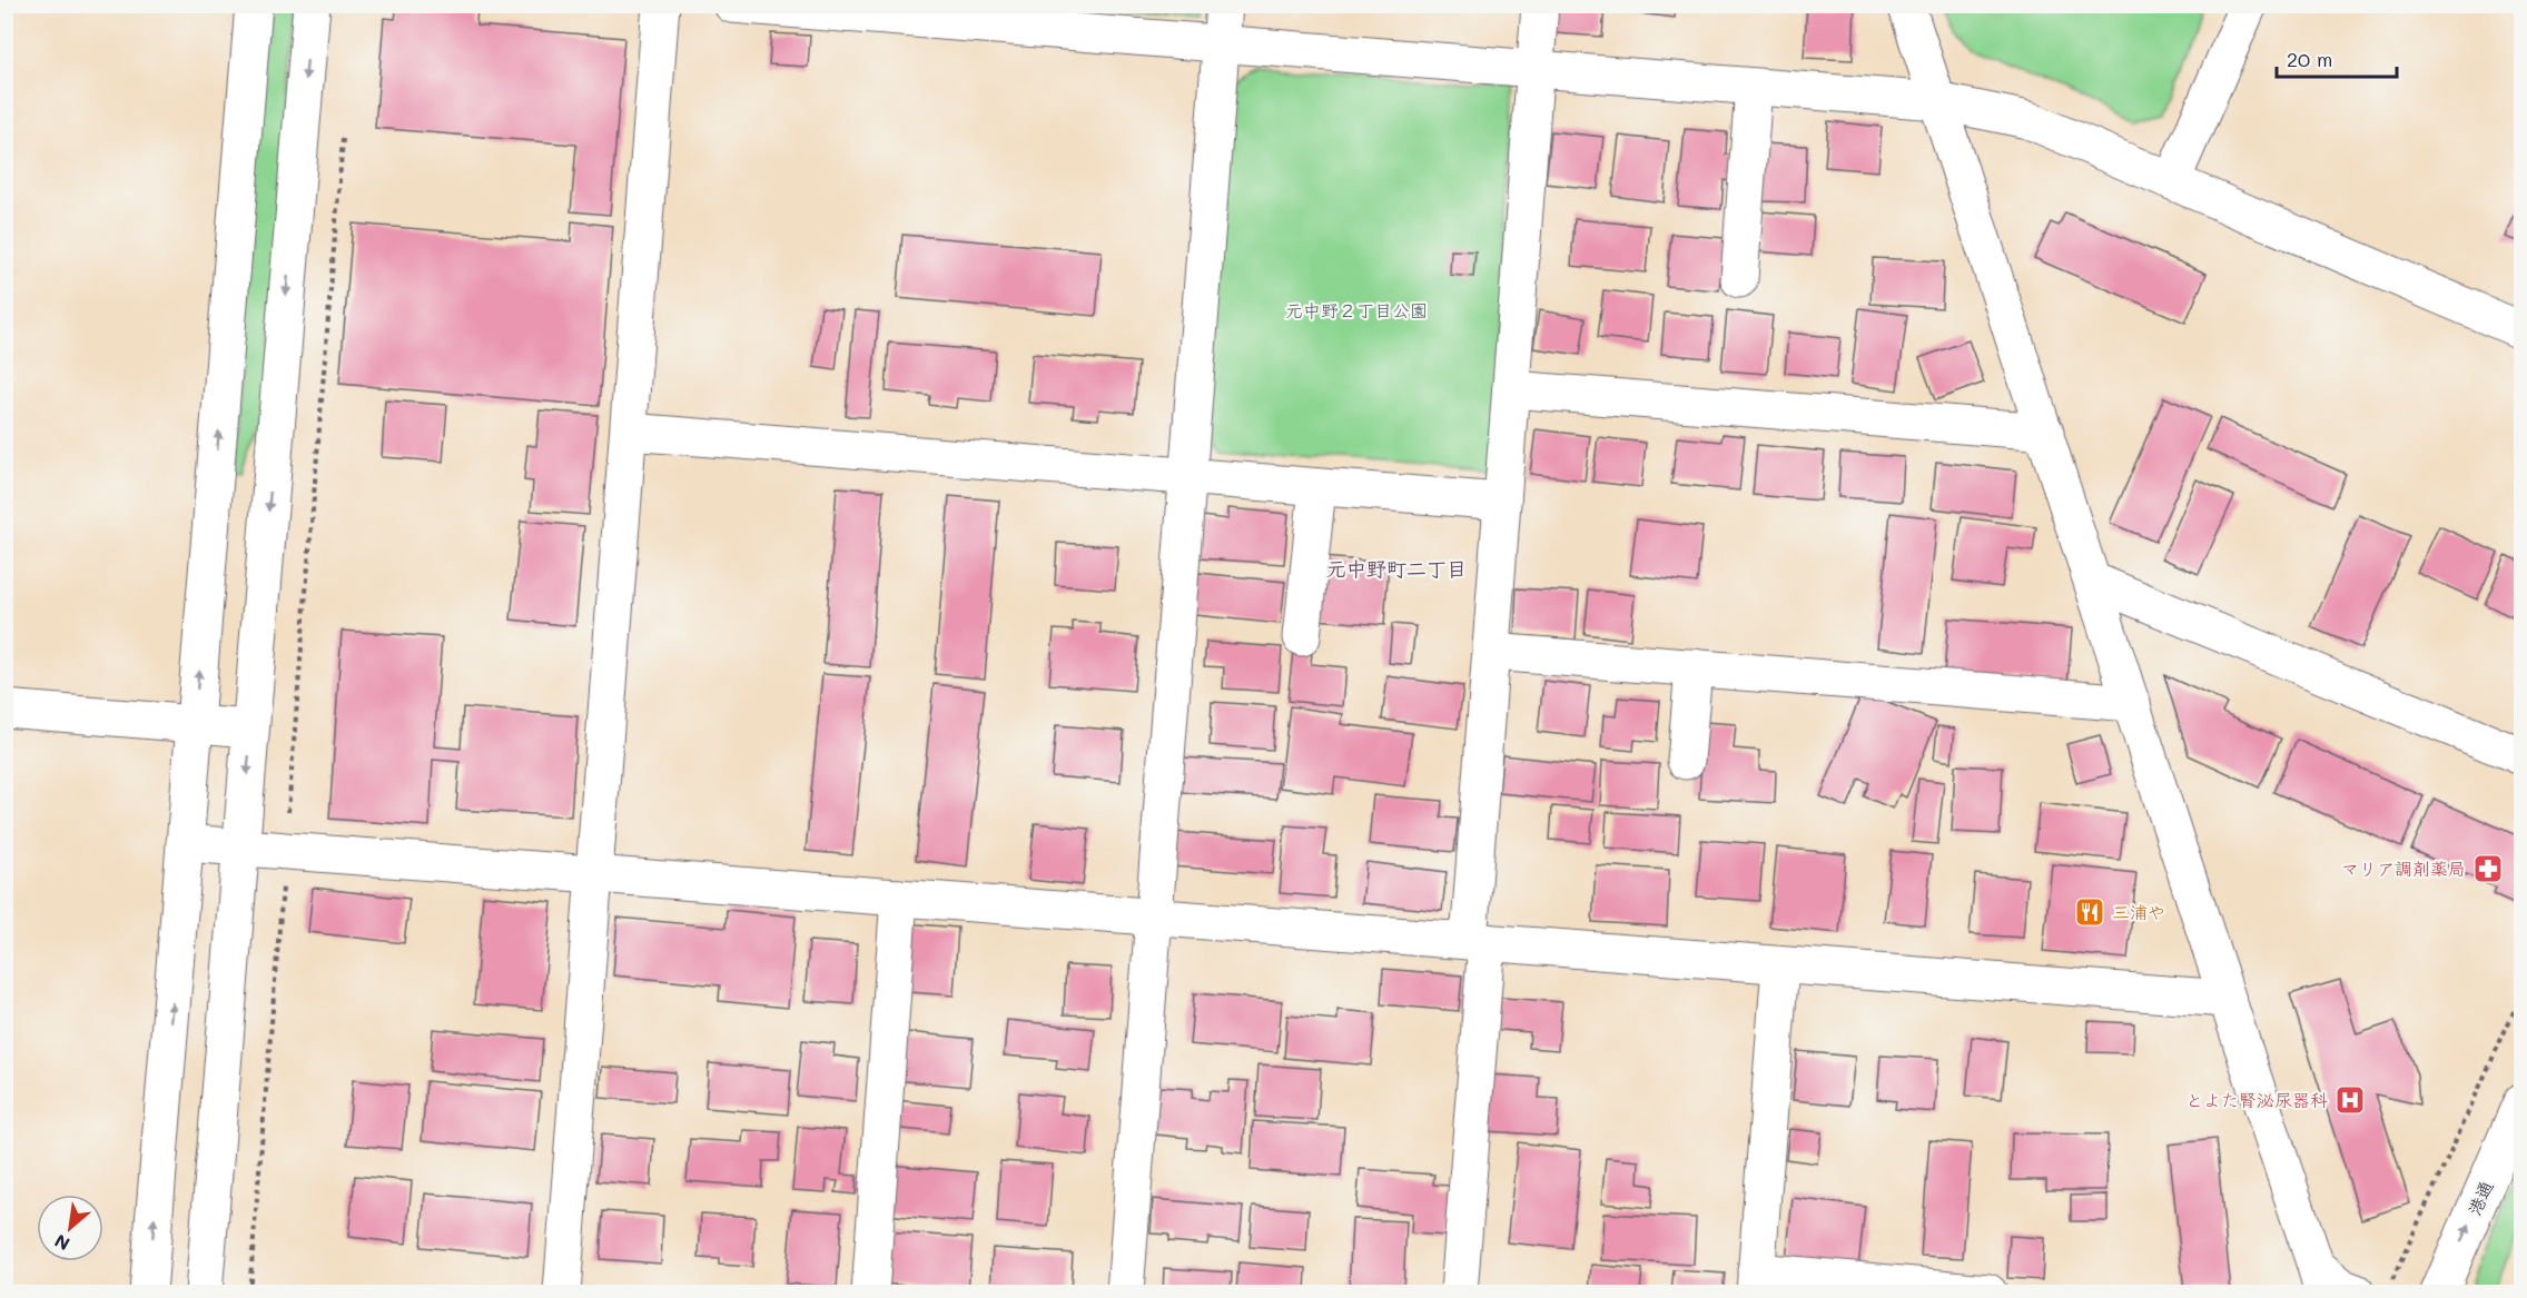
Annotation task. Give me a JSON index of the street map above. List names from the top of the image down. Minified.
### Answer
{"streets":{"street":["港通"]},"one_way":["港通"],"districts":["元中野町二丁目"],"parks":["元中野２丁目公園"],"places":{"pharmacy":["マリア調剤薬局"],"restaurant":["三浦や"],"hospital":["とよた腎泌尿器科"]},"scale_bar":"20 m","north":"bottom left"}
